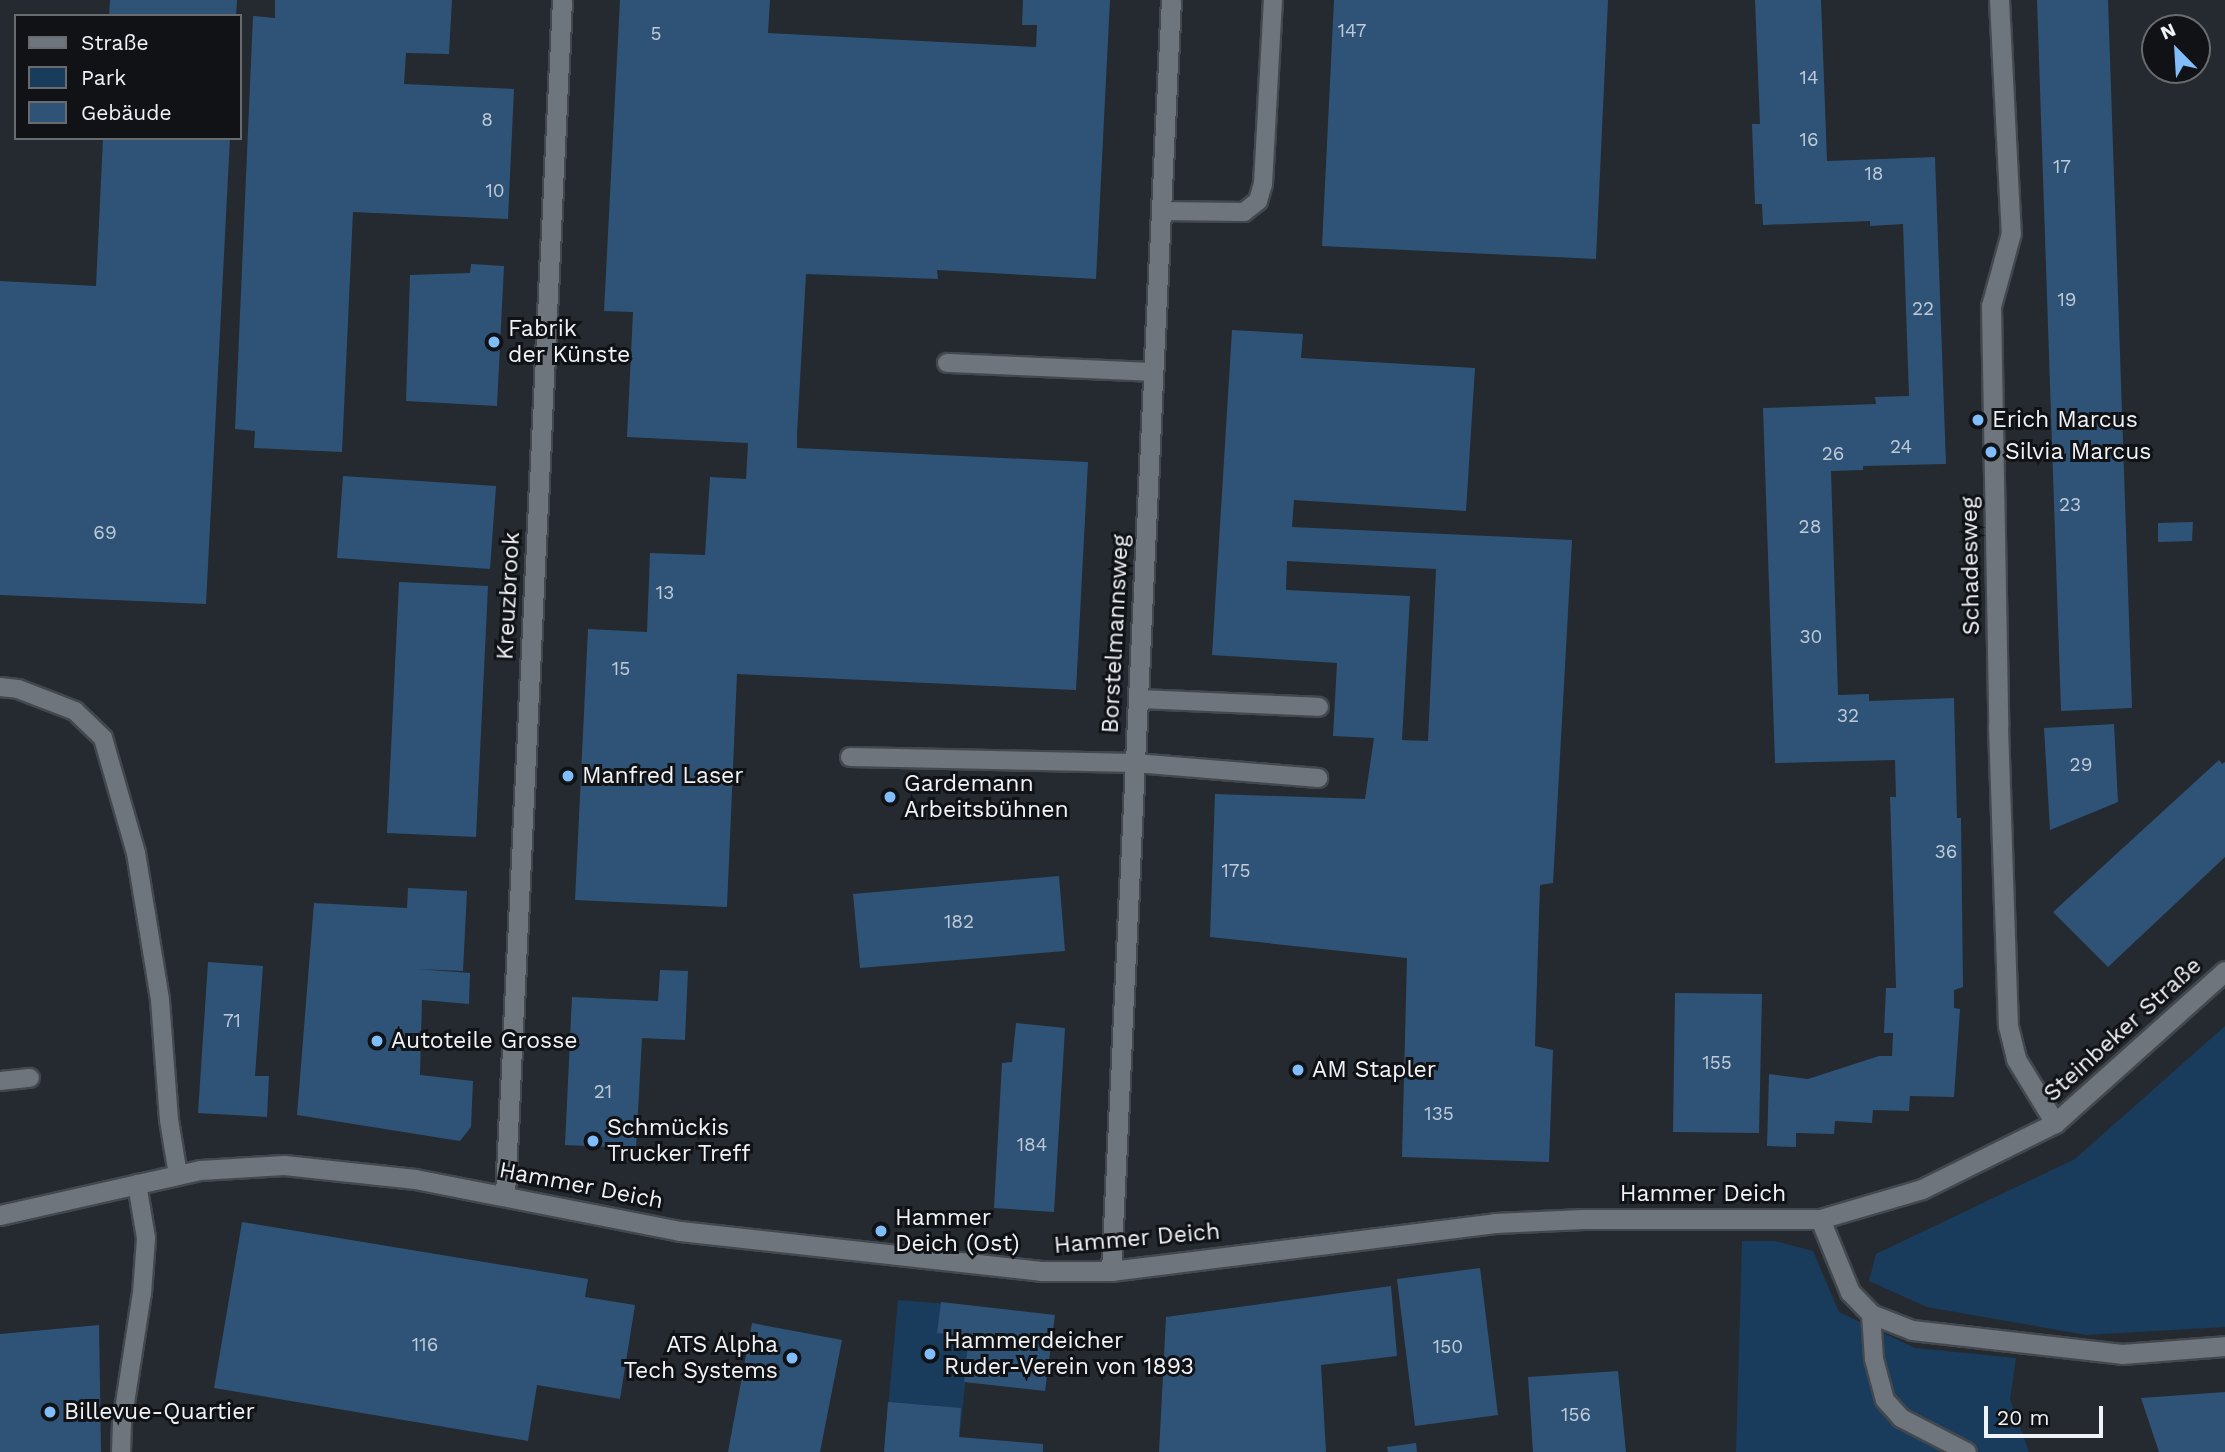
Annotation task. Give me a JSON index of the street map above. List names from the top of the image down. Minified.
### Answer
{"streets":{"street":["Schadesweg","Kreuzbrook","Borstelmannsweg","Steinbeker Straße","Hammer Deich"]},"crossings":[["Schadesweg","Steinbeker Straße"],["Kreuzbrook","Hammer Deich"],["Borstelmannsweg","Hammer Deich"],["Steinbeker Straße","Hammer Deich"]],"places":["Fabrik der Künste","Erich Marcus","Silvia Marcus","Manfred Laser","Gardemann Arbeitsbühnen","Autoteile Grosse","AM Stapler","Schmückis Trucker Treff","Hammer Deich (Ost)","Hammerdeicher Ruder-Verein von 1893","ATS Alpha Tech Systems","Billevue-Quartier"],"house_numbers":["147","5","14","8","16","17","18","10","19","22","24","26","23","28","69","13","30","15","32","29","36","175","182","71","155","21","135","184","116","150","156"],"legend":["Straße","Park","Gebäude"],"scale_bar":"20 m","north":"top left"}
